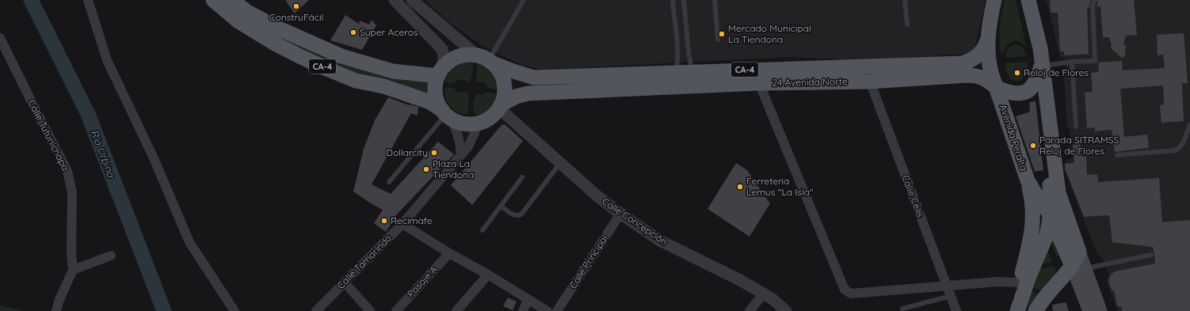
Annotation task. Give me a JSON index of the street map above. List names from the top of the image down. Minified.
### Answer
{"streets":{"main road":["CA-4","24 Avenida Norte","Avenida Peralta"],"street":["Calle Tutunichapa","Calle Celis","Calle Concepción","Calle Tamarindo","Calle Principal","Pasaje A"]},"crossings":[["CA-4","24 Avenida Norte"],["CA-4","Calle Concepción"],["CA-4","Calle Tamarindo"],["24 Avenida Norte","Avenida Peralta"],["24 Avenida Norte","Calle Celis"],["24 Avenida Norte","Calle Concepción"],["24 Avenida Norte","Calle Tamarindo"],["Calle Concepción","Calle Tamarindo"],["Calle Concepción","Calle Principal"]],"water":["Río Urbina"],"places":["ConstruFácil","Super Aceros","Mercado Municipal La Tiendona","Reloj de Flores","Parada SITRAMSS Reloj de Flores","Dollarcity","Plaza La Tiendona","Ferreteria Lemus \"La Isla\"","Recimafe"]}
